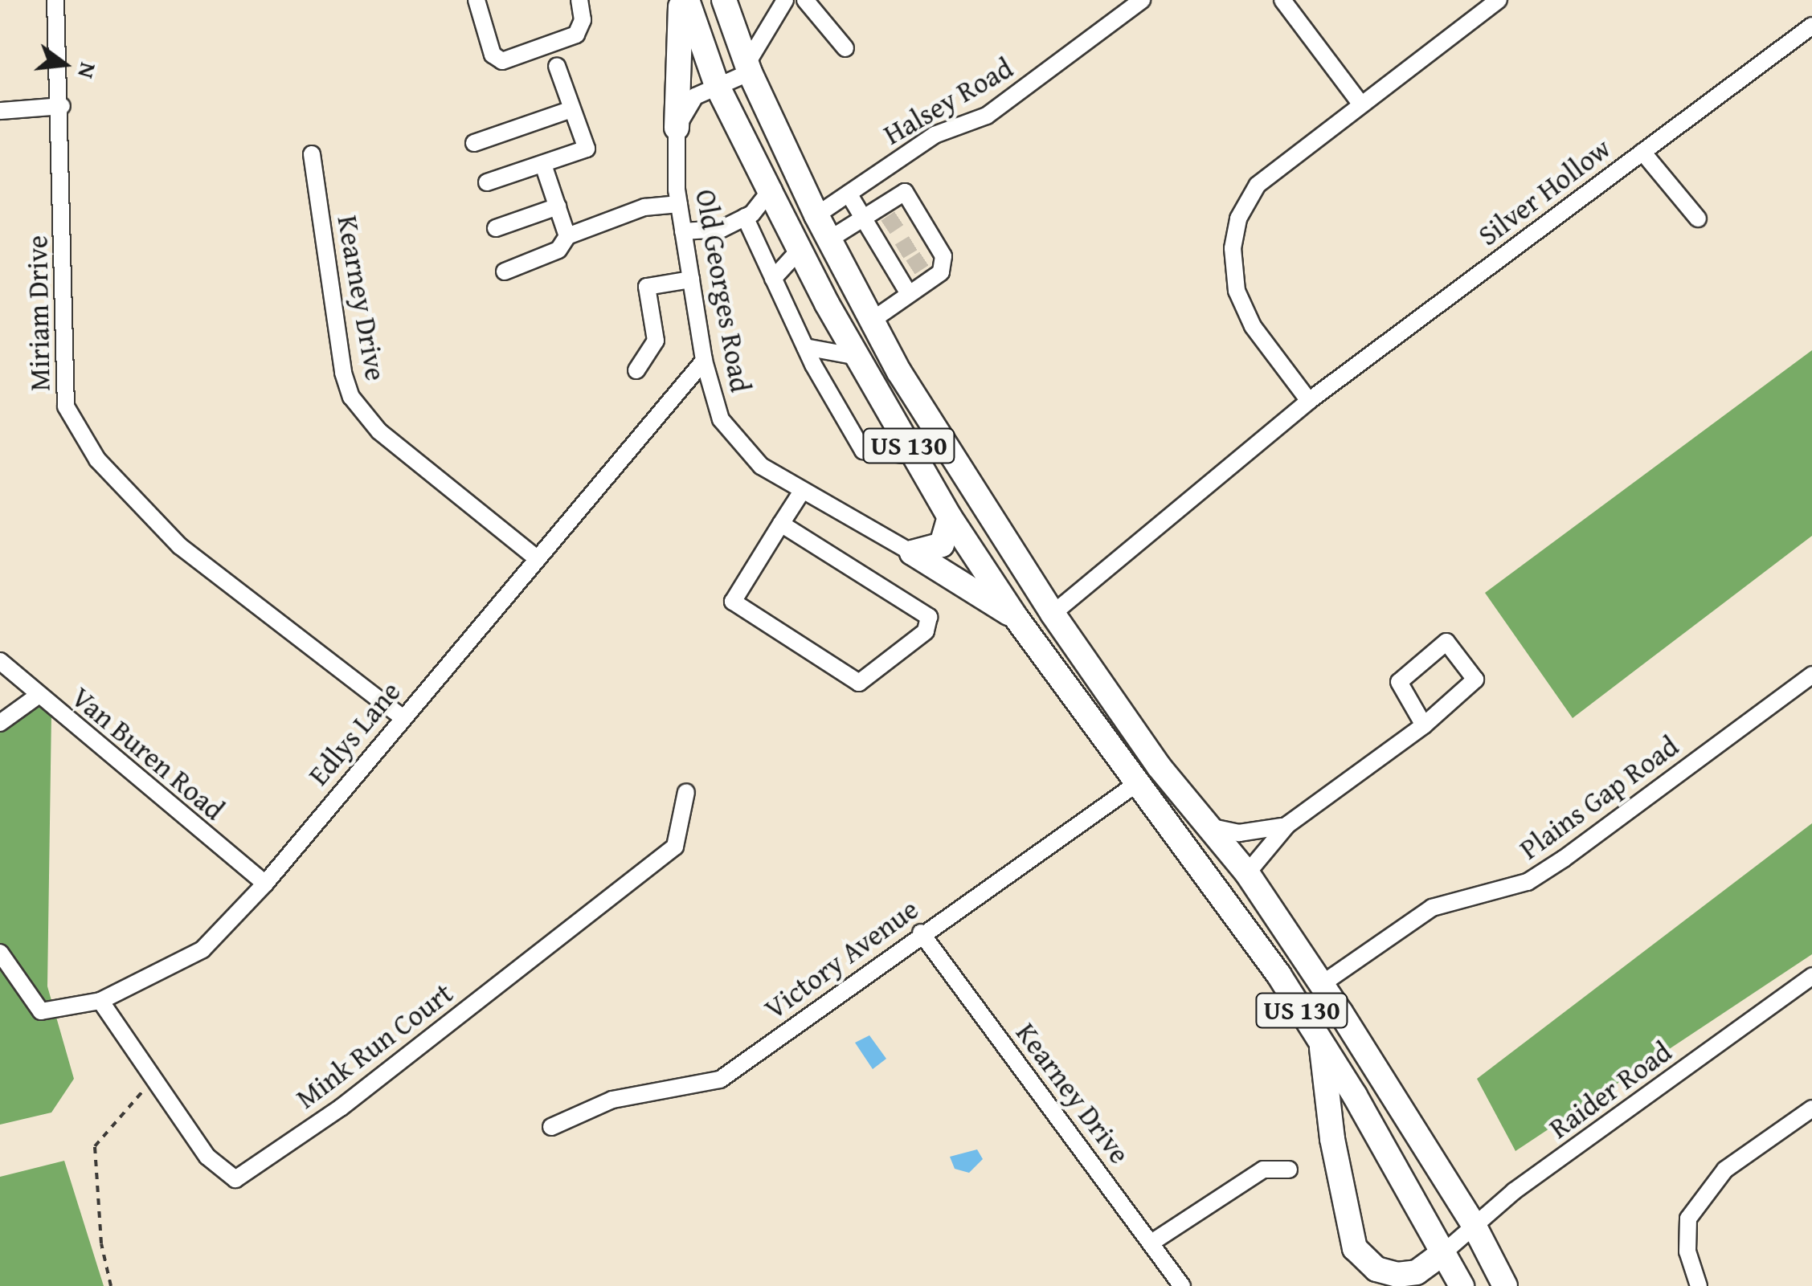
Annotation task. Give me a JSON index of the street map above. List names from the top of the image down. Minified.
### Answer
{"streets":{"highway":["US 130"],"street":["Halsey Road","Silver Hollow","Old Georges Road","Kearney Drive","Miriam Drive","Edlys Lane","Van Buren Road","Plains Gap Road","Victory Avenue","Mink Run Court","Raider Road"]},"crossings":[["Halsey Road","US 130"],["Silver Hollow","US 130"],["Old Georges Road","Edlys Lane"],["Kearney Drive","Edlys Lane"],["Kearney Drive","Victory Avenue"],["Miriam Drive","Edlys Lane"],["US 130","Plains Gap Road"],["US 130","Victory Avenue"],["US 130","Raider Road"],["Edlys Lane","Van Buren Road"],["Edlys Lane","Mink Run Court"]],"north":"right"}
